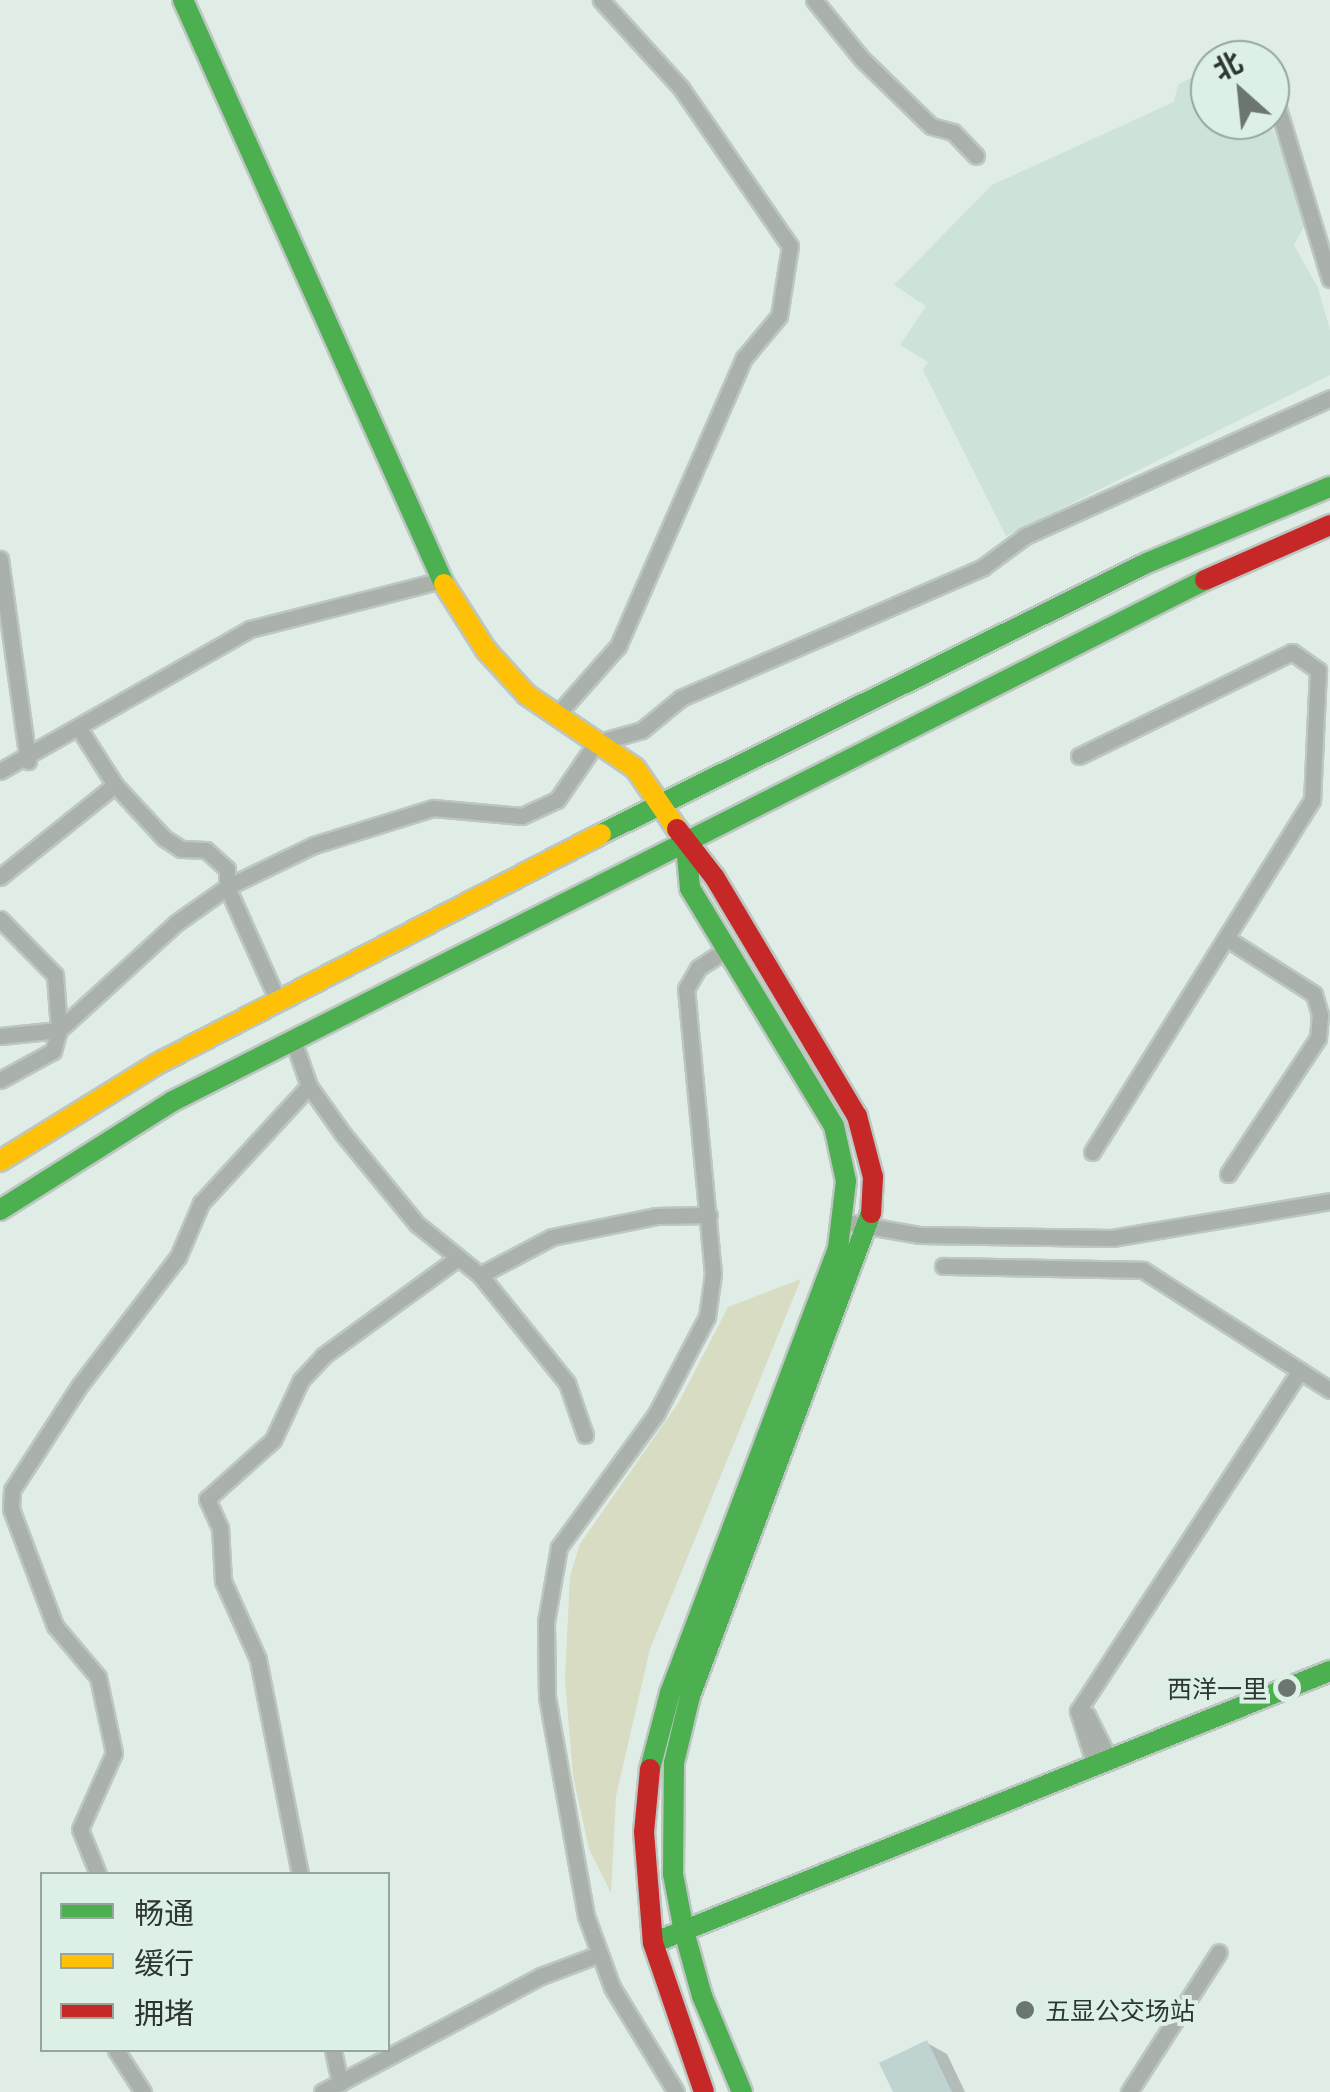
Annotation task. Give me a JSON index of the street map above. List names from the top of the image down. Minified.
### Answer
{"places":["西洋一里","五显公交场站"],"legend":["畅通","缓行","拥堵"],"north":"top left"}
